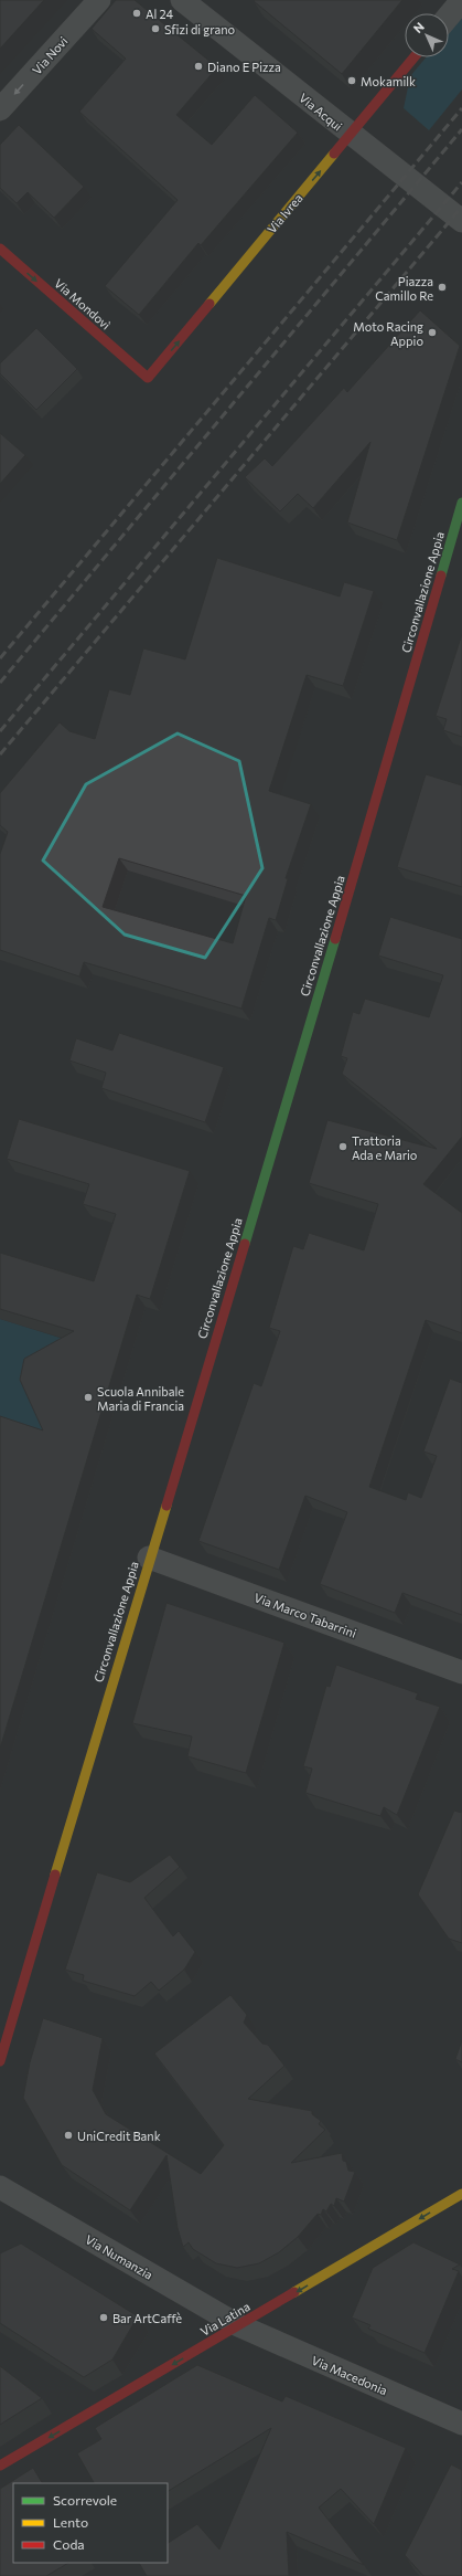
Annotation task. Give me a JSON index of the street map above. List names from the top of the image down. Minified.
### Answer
{"streets":{"street":["Via Novi","Via Acqui","Via Ivrea","Via Mondovì","Circonvallazione Appia","Via Marco Tabarrini","Via Numanzia","Via Latina","Via Macedonia"]},"crossings":[["Via Acqui","Via Ivrea"],["Via Ivrea","Via Mondovì"],["Circonvallazione Appia","Via Marco Tabarrini"],["Via Numanzia","Via Latina"],["Via Numanzia","Via Macedonia"],["Via Latina","Via Macedonia"]],"one_way":["Via Novi","Via Ivrea","Via Mondovì","Via Latina"],"places":["Al 24","Sfizi di grano","Diano E Pizza","Mokamilk","Piazza Camillo Re","Moto Racing Appio","Trattoria Ada e Mario","Scuola Annibale Maria di Francia","UniCredit Bank","Bar ArtCaffè"],"legend":["Scorrevole","Lento","Coda"],"north":"top left"}
